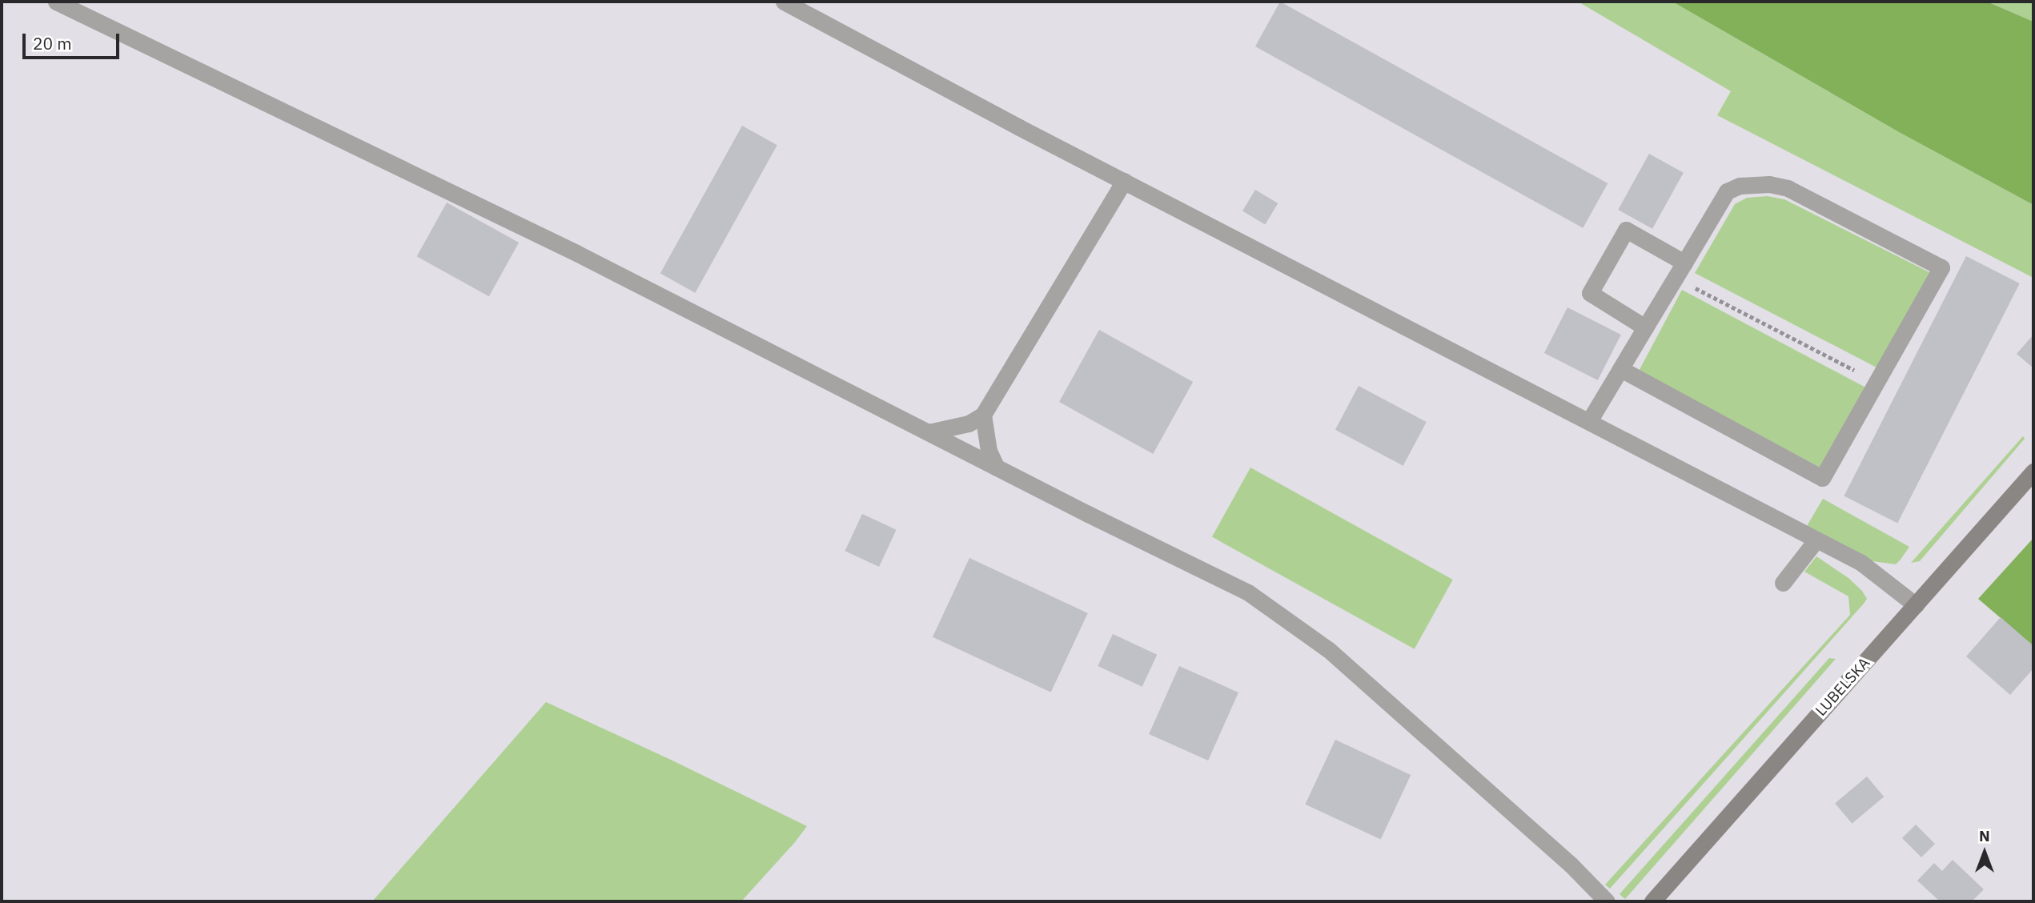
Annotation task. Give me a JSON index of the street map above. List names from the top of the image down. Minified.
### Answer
{"streets":{"main road":["LUBELSKA"]},"scale_bar":"20 m","north":"top"}
